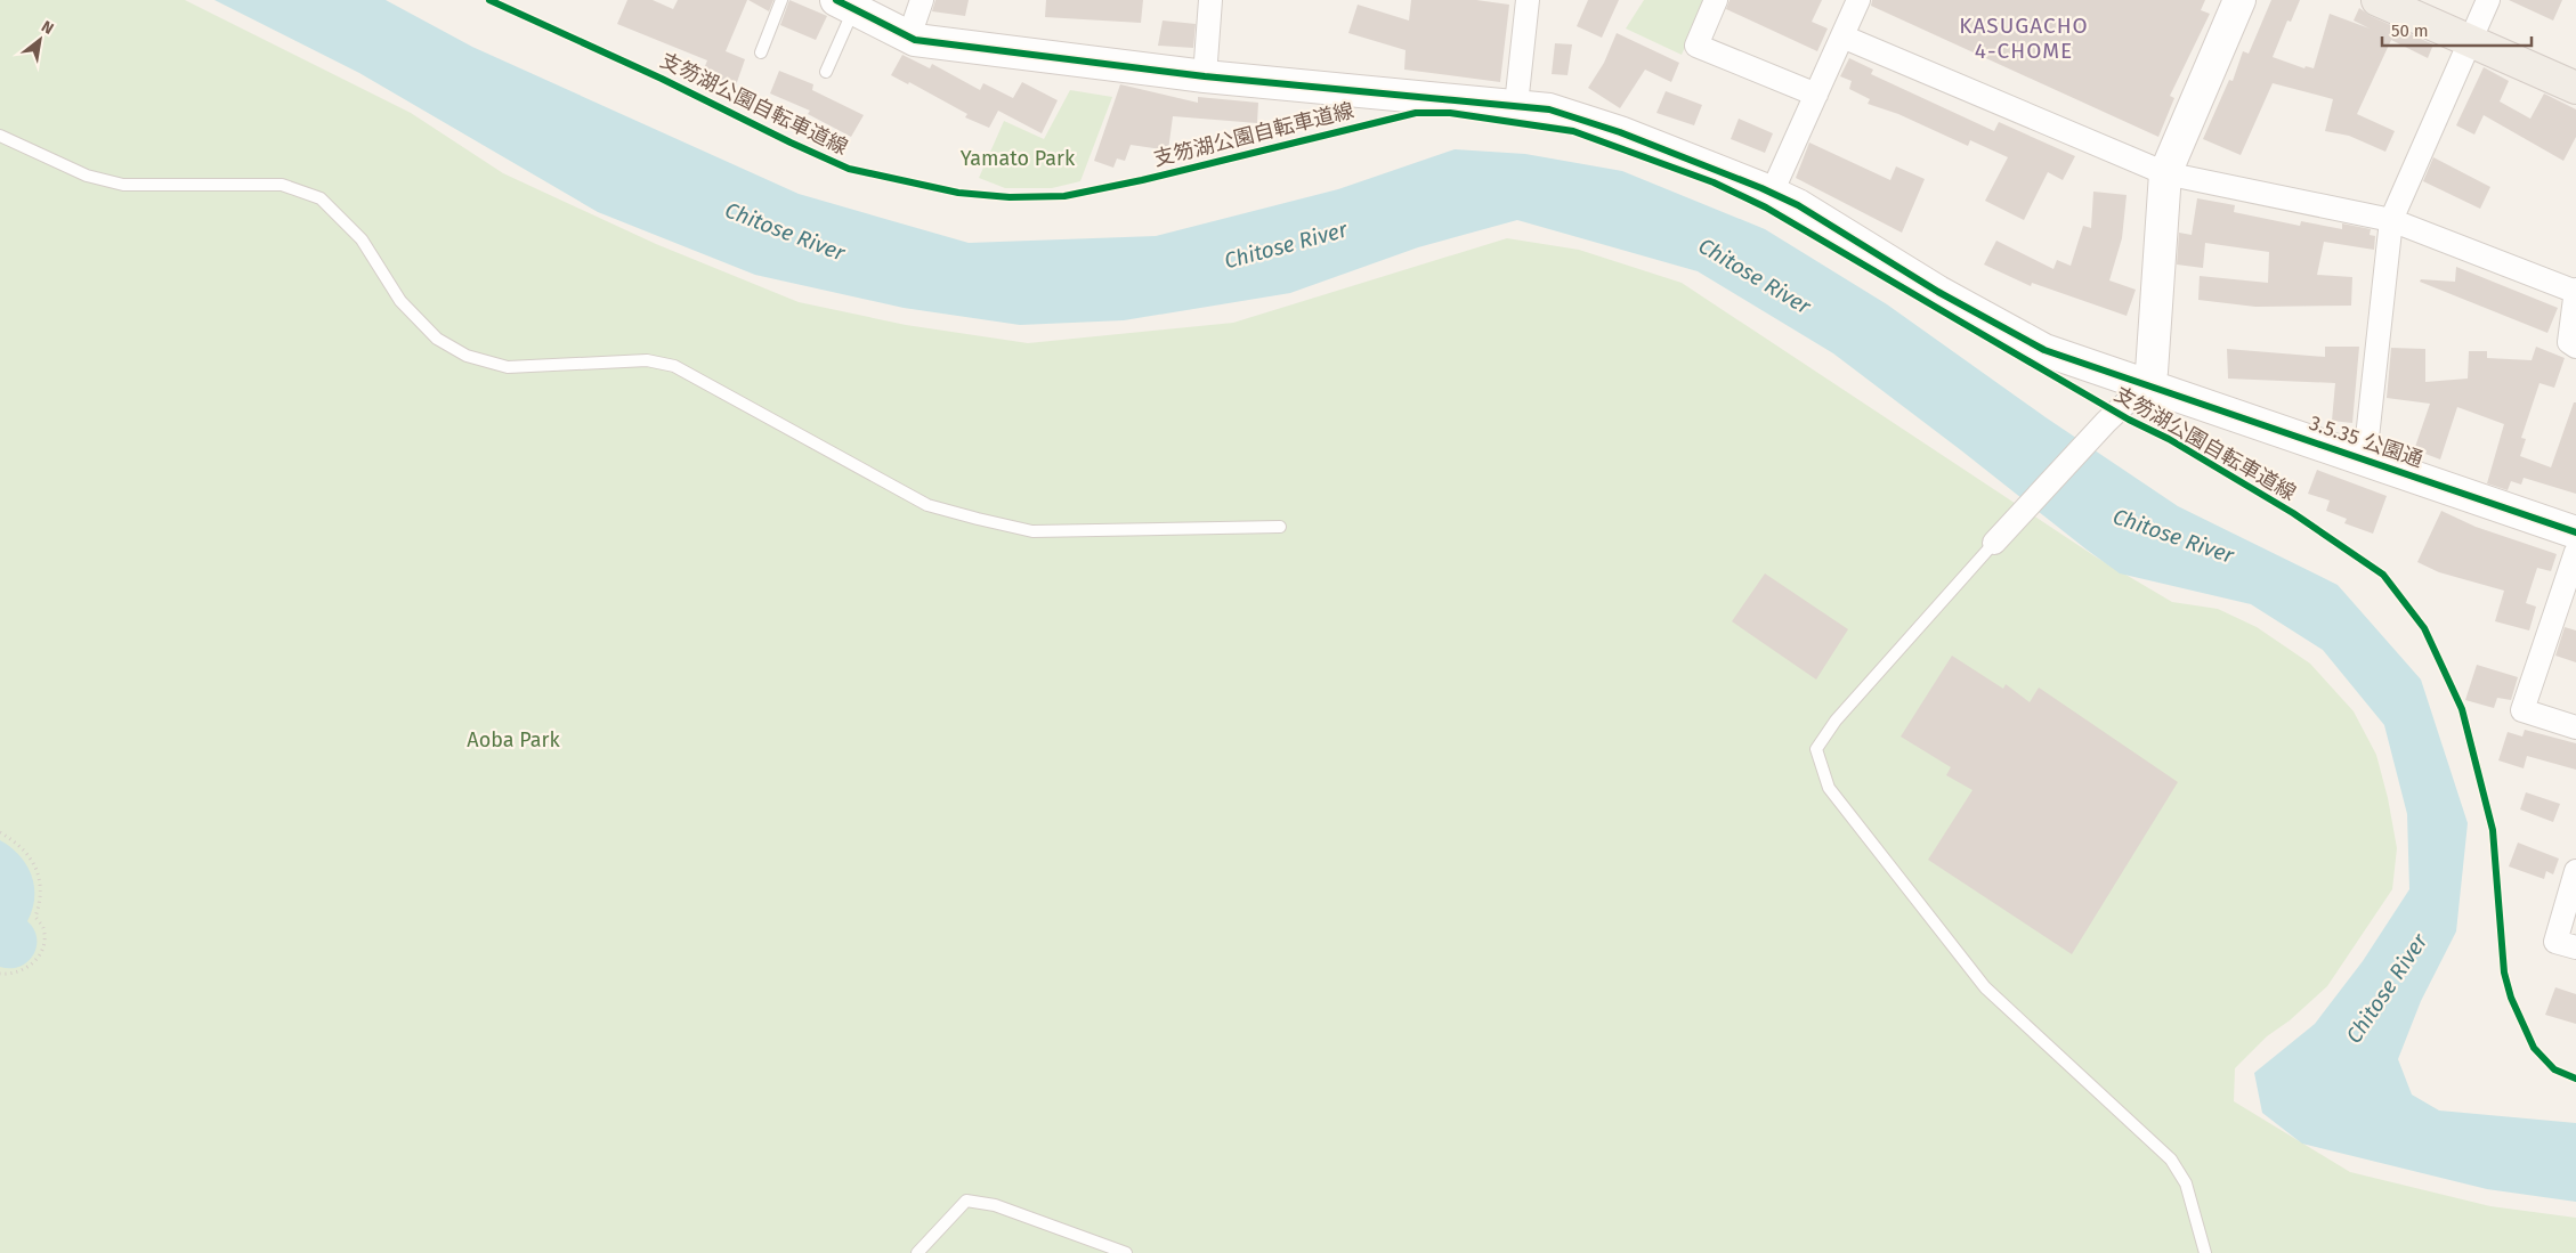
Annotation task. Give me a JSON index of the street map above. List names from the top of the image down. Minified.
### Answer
{"streets":{"street":["3.5.35 公園通"],"cycle path":["支笏湖公園自転車道線"]},"districts":["KASUGACHO 4-CHOME"],"water":["Chitose River"],"parks":["Yamato Park","Aoba Park"],"scale_bar":"50 m","north":"top right"}
